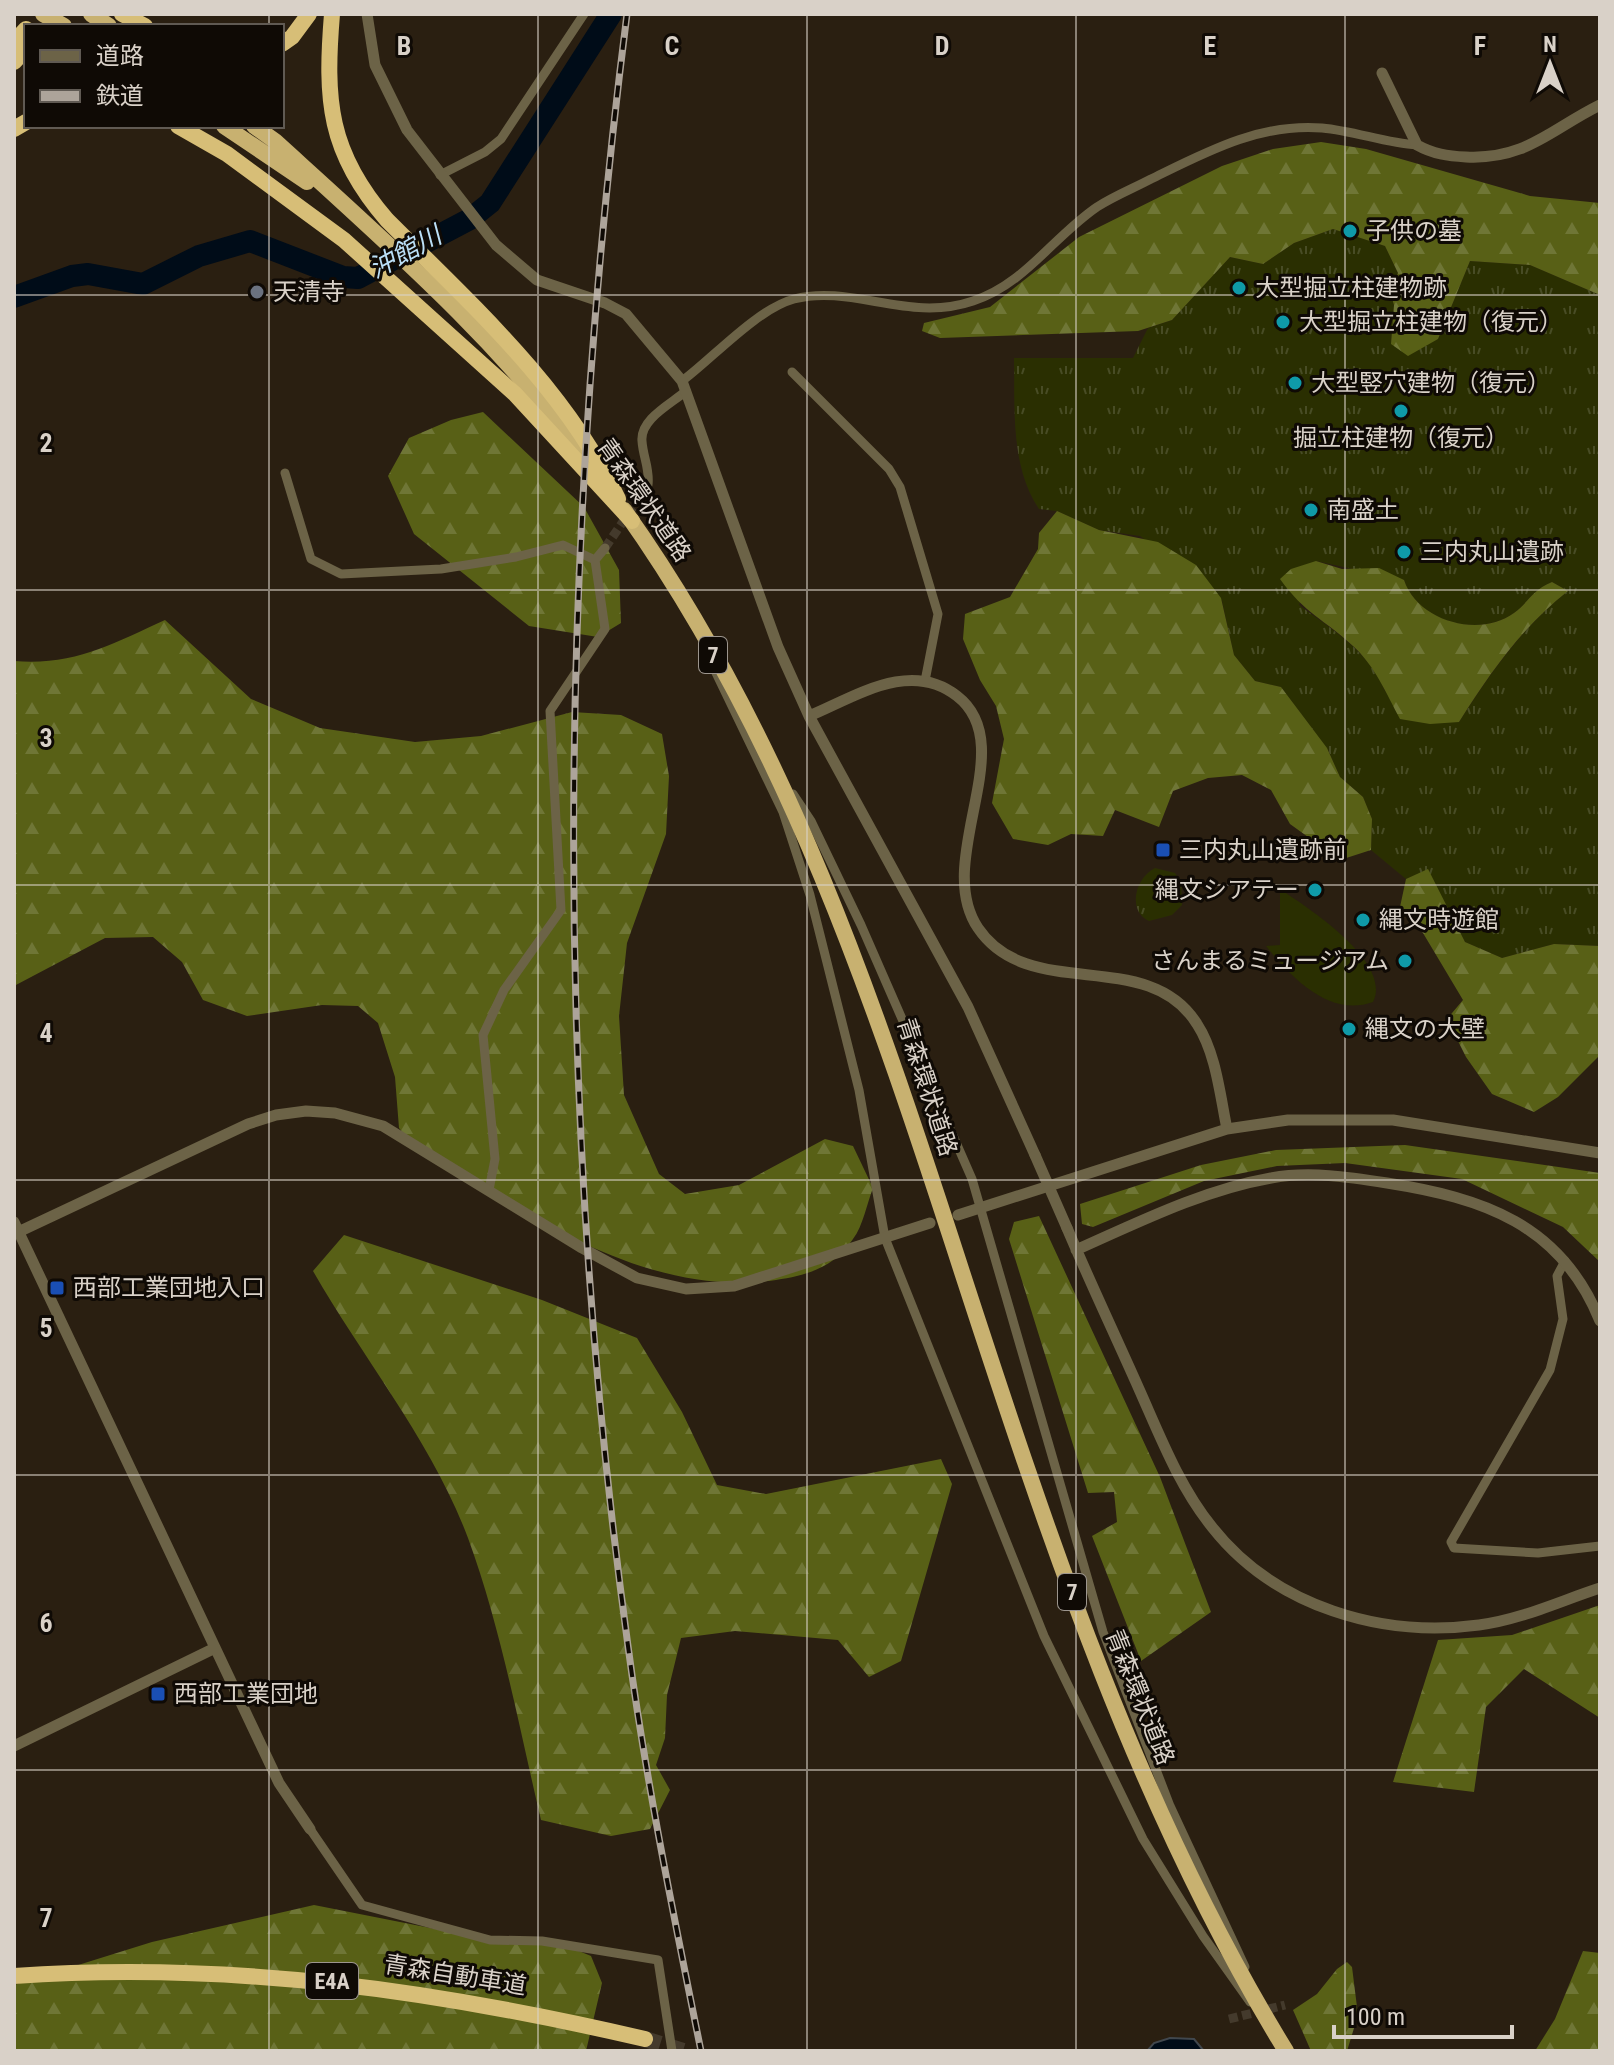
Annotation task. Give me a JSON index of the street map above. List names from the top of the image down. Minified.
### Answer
{"streets":{"highway":["青森環状道路","7","青森自動車道","E4A"]},"water":["沖館川"],"places":{"other":["子供の墓","大型掘立柱建物跡","天清寺","大型掘立柱建物（復元）","大型竪穴建物（復元）","掘立柱建物（復元）","南盛土","三内丸山遺跡","縄文シアテー","縄文時遊館","さんまるミュージアム","縄文の大壁"],"transit":["三内丸山遺跡前","西部工業団地入口","西部工業団地"]},"legend":["道路","鉄道"],"scale_bar":"100 m","north":"top","grid":{"columns":["B","C","D","E","F"],"rows":["2","3","4","5","6","7"]}}
